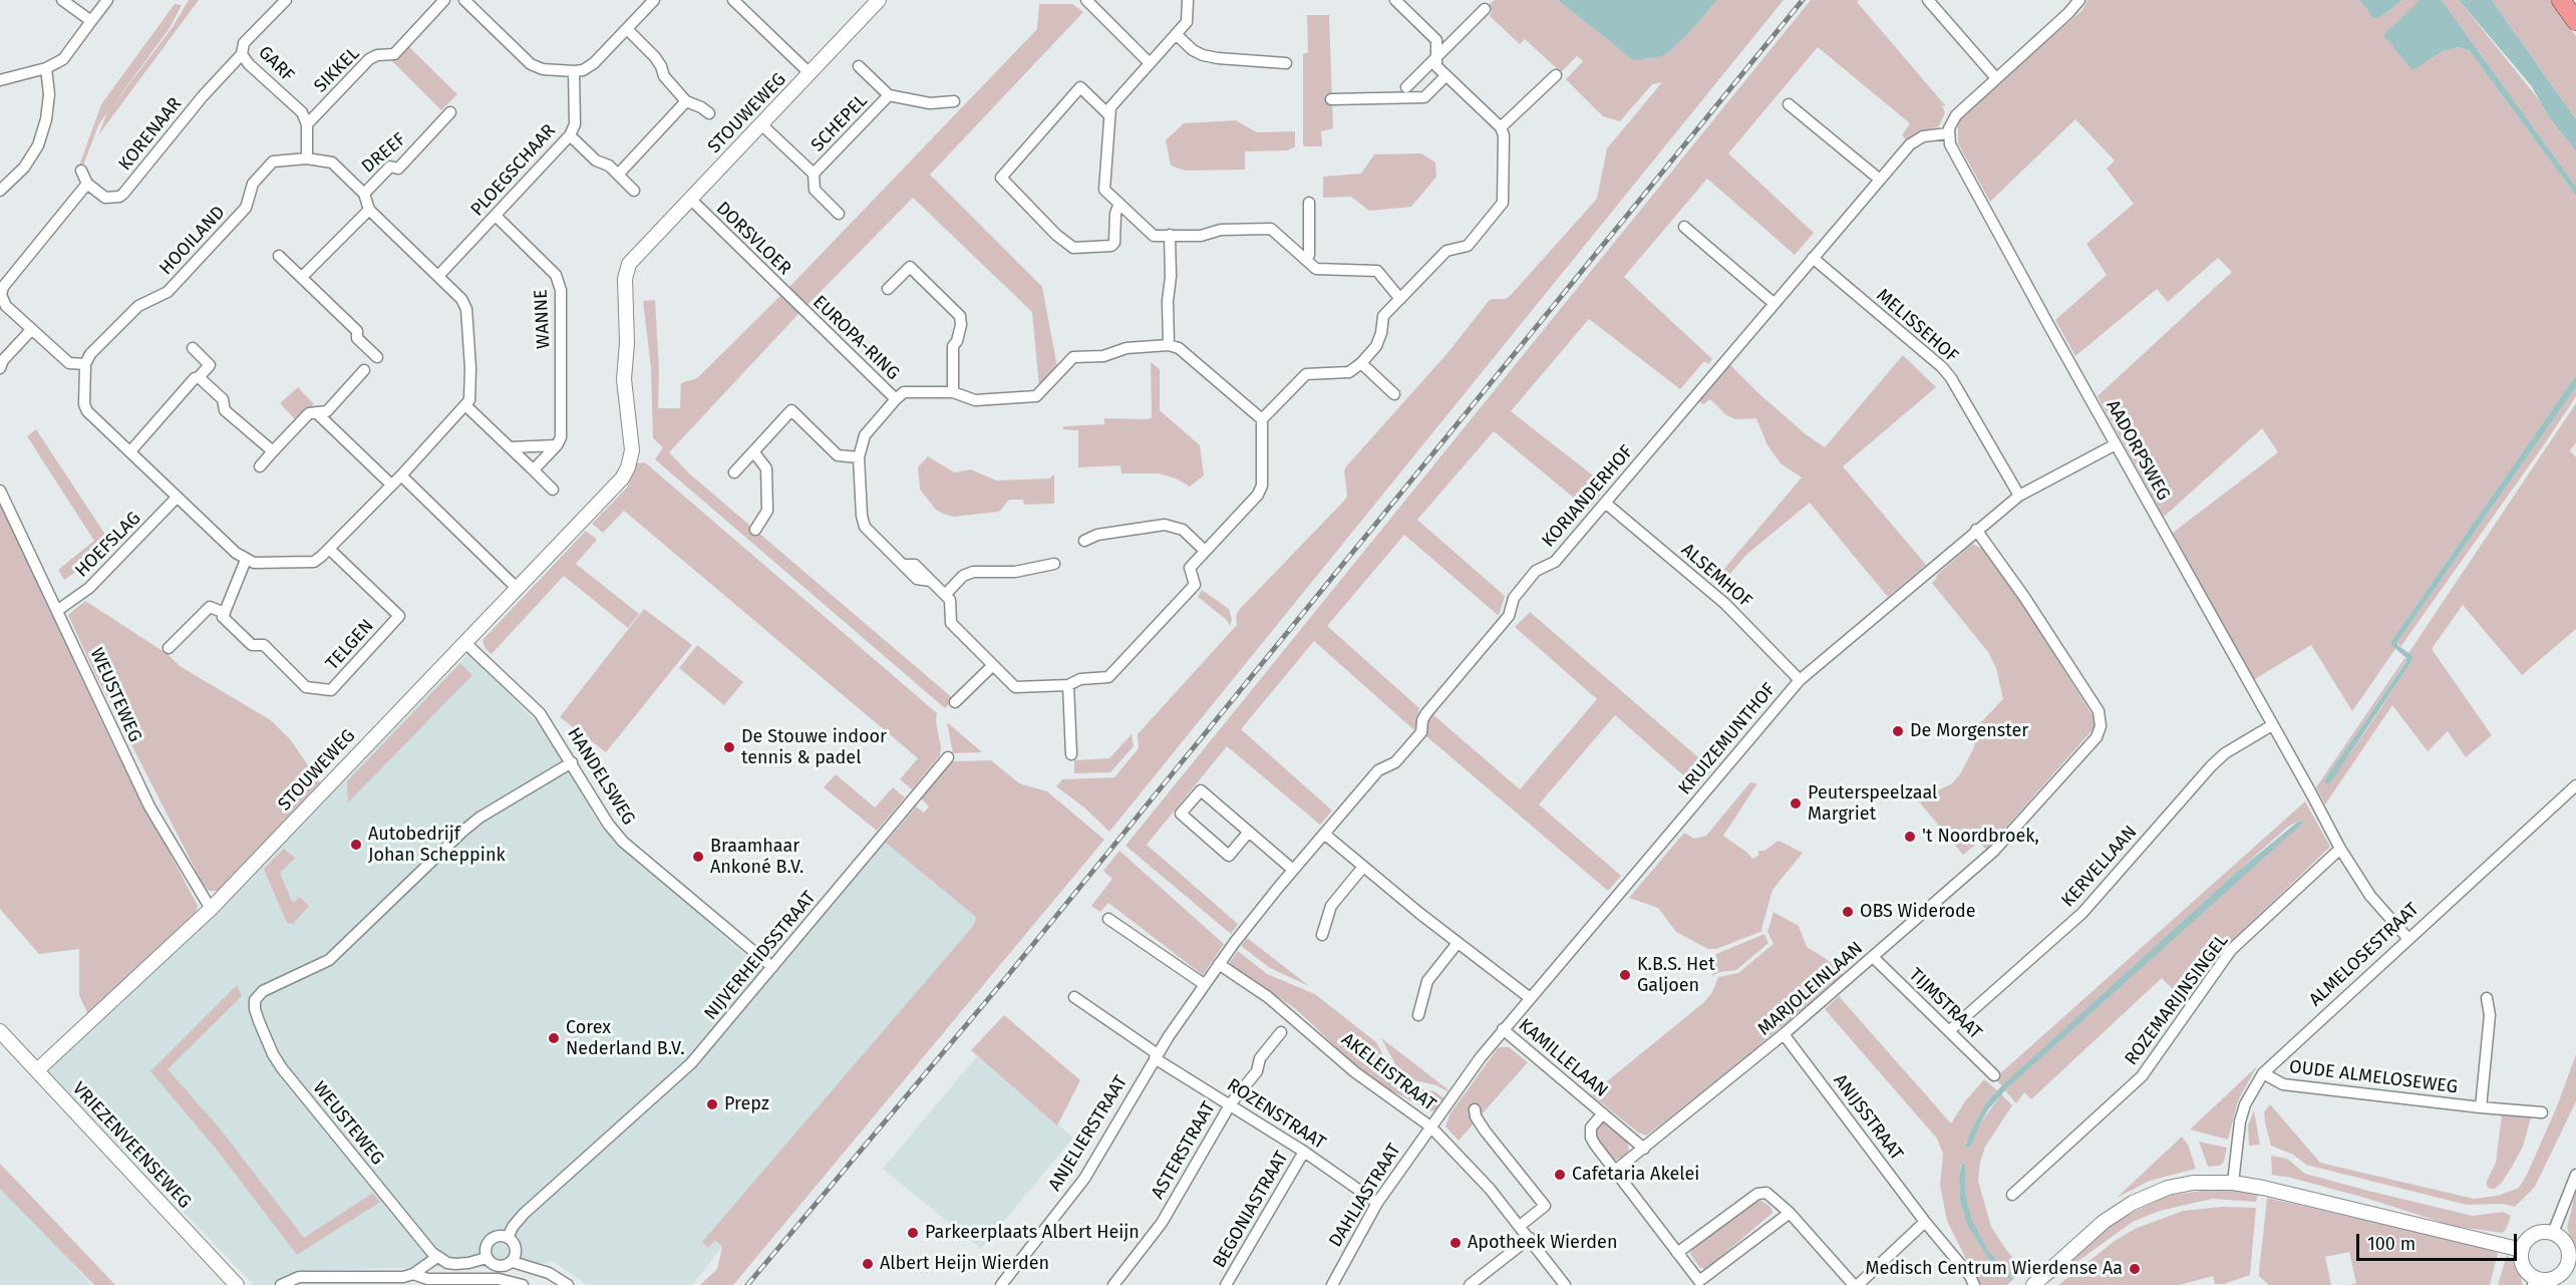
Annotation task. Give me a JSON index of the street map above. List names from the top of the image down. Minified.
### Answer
{"streets":{"main road":["STOUWEWEG","VRIEZENVEENSEWEG"],"street":["GARF","SIKKEL","SCHEPEL","KORENAAR","DREEF","PLOEGSCHAAR","DORSVLOER","HOOILAND","WANNE","MELISSEHOF","EUROPA-RING","AADORPSWEG","KORIANDERHOF","HOEFSLAG","ALSEMHOF","TELGEN","WEUSTEWEG","KRUIZEMUNTHOF","HANDELSWEG","KERVELLAAN","ALMELOSESTRAAT","NIJVERHEIDSSTRAAT","MARJOLEINLAAN","ROZEMARIJNSINGEL","TIJMSTRAAT","KAMILLELAAN","AKELEISTRAAT","OUDE ALMELOSEWEG","ROZENSTRAAT","ANIJSSTRAAT","ANJELIERSTRAAT","ASTERSTRAAT","DAHLIASTRAAT","BEGONIASTRAAT"]},"crossings":[["GARF","SIKKEL"],["GARF","KORENAAR"],["STOUWEWEG","SCHEPEL"],["STOUWEWEG","DORSVLOER"],["STOUWEWEG","WEUSTEWEG"],["STOUWEWEG","HANDELSWEG"],["STOUWEWEG","VRIEZENVEENSEWEG"],["DREEF","HOOILAND"],["PLOEGSCHAAR","HOOILAND"],["PLOEGSCHAAR","WANNE"],["DORSVLOER","EUROPA-RING"],["MELISSEHOF","KORIANDERHOF"],["MELISSEHOF","KRUIZEMUNTHOF"],["AADORPSWEG","KORIANDERHOF"],["AADORPSWEG","KRUIZEMUNTHOF"],["AADORPSWEG","KERVELLAAN"],["AADORPSWEG","ALMELOSESTRAAT"],["AADORPSWEG","ROZEMARIJNSINGEL"],["KORIANDERHOF","ALSEMHOF"],["KORIANDERHOF","ANJELIERSTRAAT"],["HOEFSLAG","WEUSTEWEG"],["ALSEMHOF","KRUIZEMUNTHOF"],["WEUSTEWEG","HANDELSWEG"],["KRUIZEMUNTHOF","MARJOLEINLAAN"],["KRUIZEMUNTHOF","KAMILLELAAN"],["KRUIZEMUNTHOF","AKELEISTRAAT"],["KRUIZEMUNTHOF","DAHLIASTRAAT"],["HANDELSWEG","NIJVERHEIDSSTRAAT"],["KERVELLAAN","TIJMSTRAAT"],["ALMELOSESTRAAT","OUDE ALMELOSEWEG"],["MARJOLEINLAAN","TIJMSTRAAT"],["MARJOLEINLAAN","KAMILLELAAN"],["MARJOLEINLAAN","ANIJSSTRAAT"],["AKELEISTRAAT","ANJELIERSTRAAT"],["AKELEISTRAAT","DAHLIASTRAAT"],["ROZENSTRAAT","ANJELIERSTRAAT"],["ROZENSTRAAT","ASTERSTRAAT"],["ROZENSTRAAT","DAHLIASTRAAT"],["ROZENSTRAAT","BEGONIASTRAAT"]],"places":["De Morgenster","De Stouwe indoor tennis & padel","Peuterspeelzaal Margriet","'t Noordbroek,","Autobedrijf Johan Scheppink","Braamhaar Ankoné B.V.","OBS Widerode","K.B.S. Het Galjoen","Corex Nederland B.V.","Prepz","Cafetaria Akelei","Parkeerplaats Albert Heijn","Apotheek Wierden","Albert Heijn Wierden","Medisch Centrum Wierdense Aa"],"scale_bar":"100 m"}
